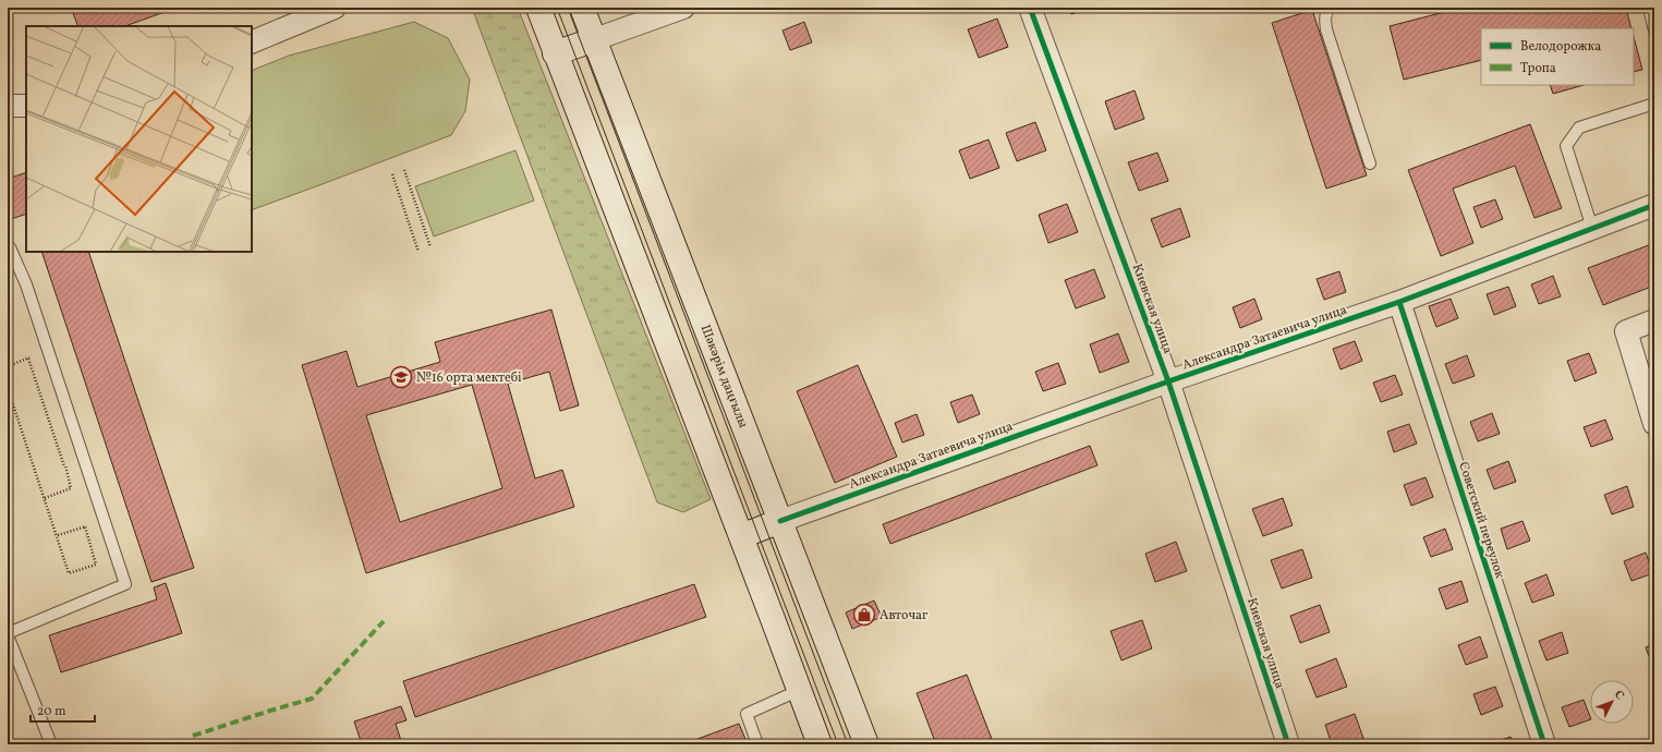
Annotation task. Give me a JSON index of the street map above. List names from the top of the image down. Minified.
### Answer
{"streets":{"main road":["Александра Затаевича улица","Шәкәрім даңғылы"],"street":["Киевская улица","Советский переулок"]},"crossings":[["Киевская улица","Александра Затаевича улица"],["Александра Затаевича улица","Шәкәрім даңғылы"],["Александра Затаевича улица","Советский переулок"]],"places":{"school or university":["№16 орта мектебі"],"shop":["Авточаг"]},"legend":["Велодорожка","Тропа"],"scale_bar":"20 m","north":"top right"}
